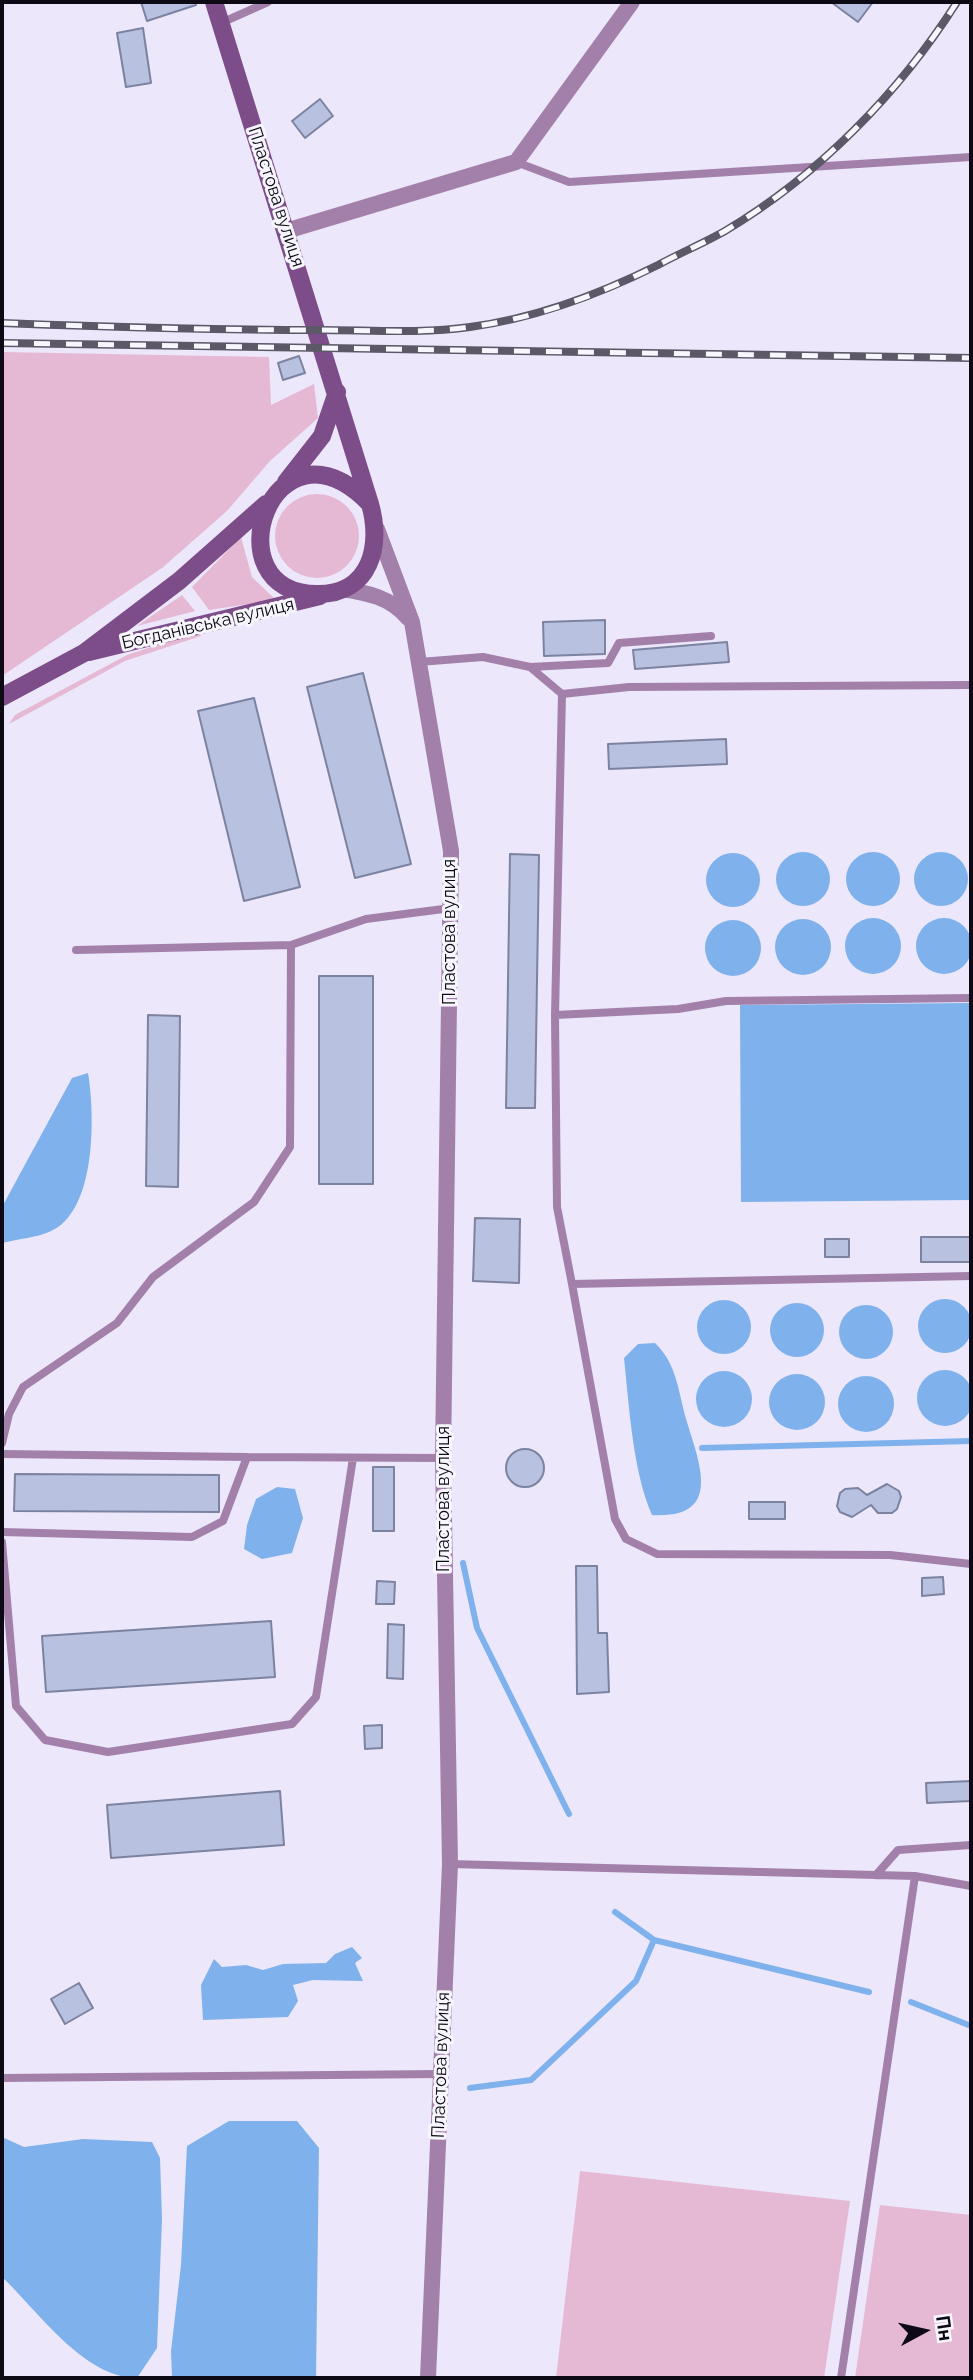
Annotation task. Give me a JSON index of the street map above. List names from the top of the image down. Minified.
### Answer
{"streets":{"main road":["Пластова вулиця","Богданівська вулиця"]},"crossings":[["Пластова вулиця","Богданівська вулиця"]],"north":"right"}
